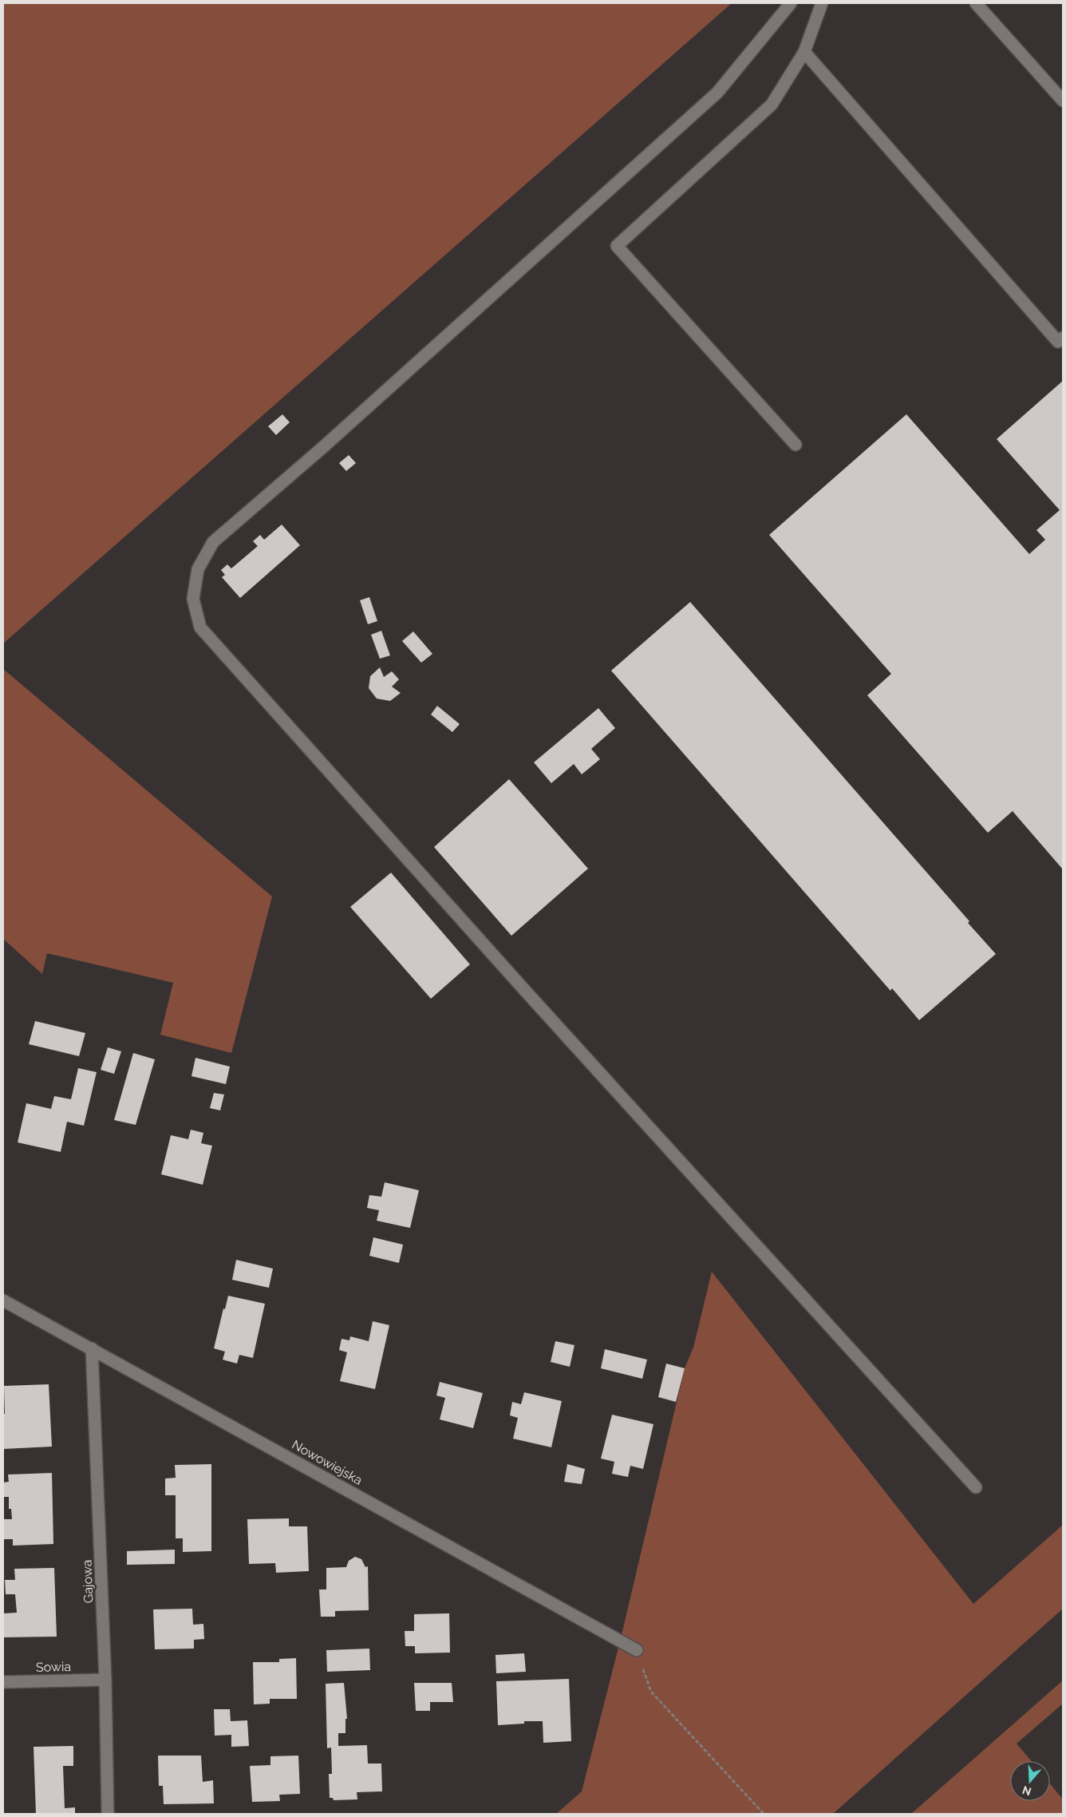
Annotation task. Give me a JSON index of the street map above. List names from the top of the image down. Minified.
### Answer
{"streets":{"street":["Nowowiejska","Gajowa","Sowia"]},"crossings":[["Nowowiejska","Gajowa"],["Gajowa","Sowia"]],"north":"bottom"}
